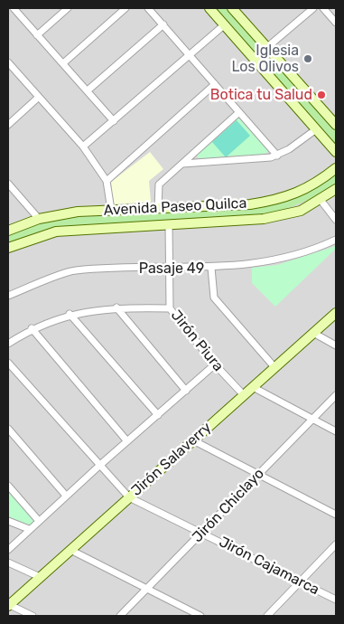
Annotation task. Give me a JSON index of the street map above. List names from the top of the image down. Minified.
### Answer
{"streets":{"main road":["Avenida Paseo Quilca","Jirón Salaverry"],"street":["Pasaje 49","Jirón Piura","Jirón Chiclayo","Jirón Cajamarca"]},"crossings":[["Avenida Paseo Quilca","Jirón Piura"],["Pasaje 49","Jirón Piura"],["Jirón Piura","Jirón Salaverry"],["Jirón Salaverry","Jirón Cajamarca"],["Jirón Chiclayo","Jirón Cajamarca"]],"places":["Iglesia Los Olivos","Botica tu Salud"]}
